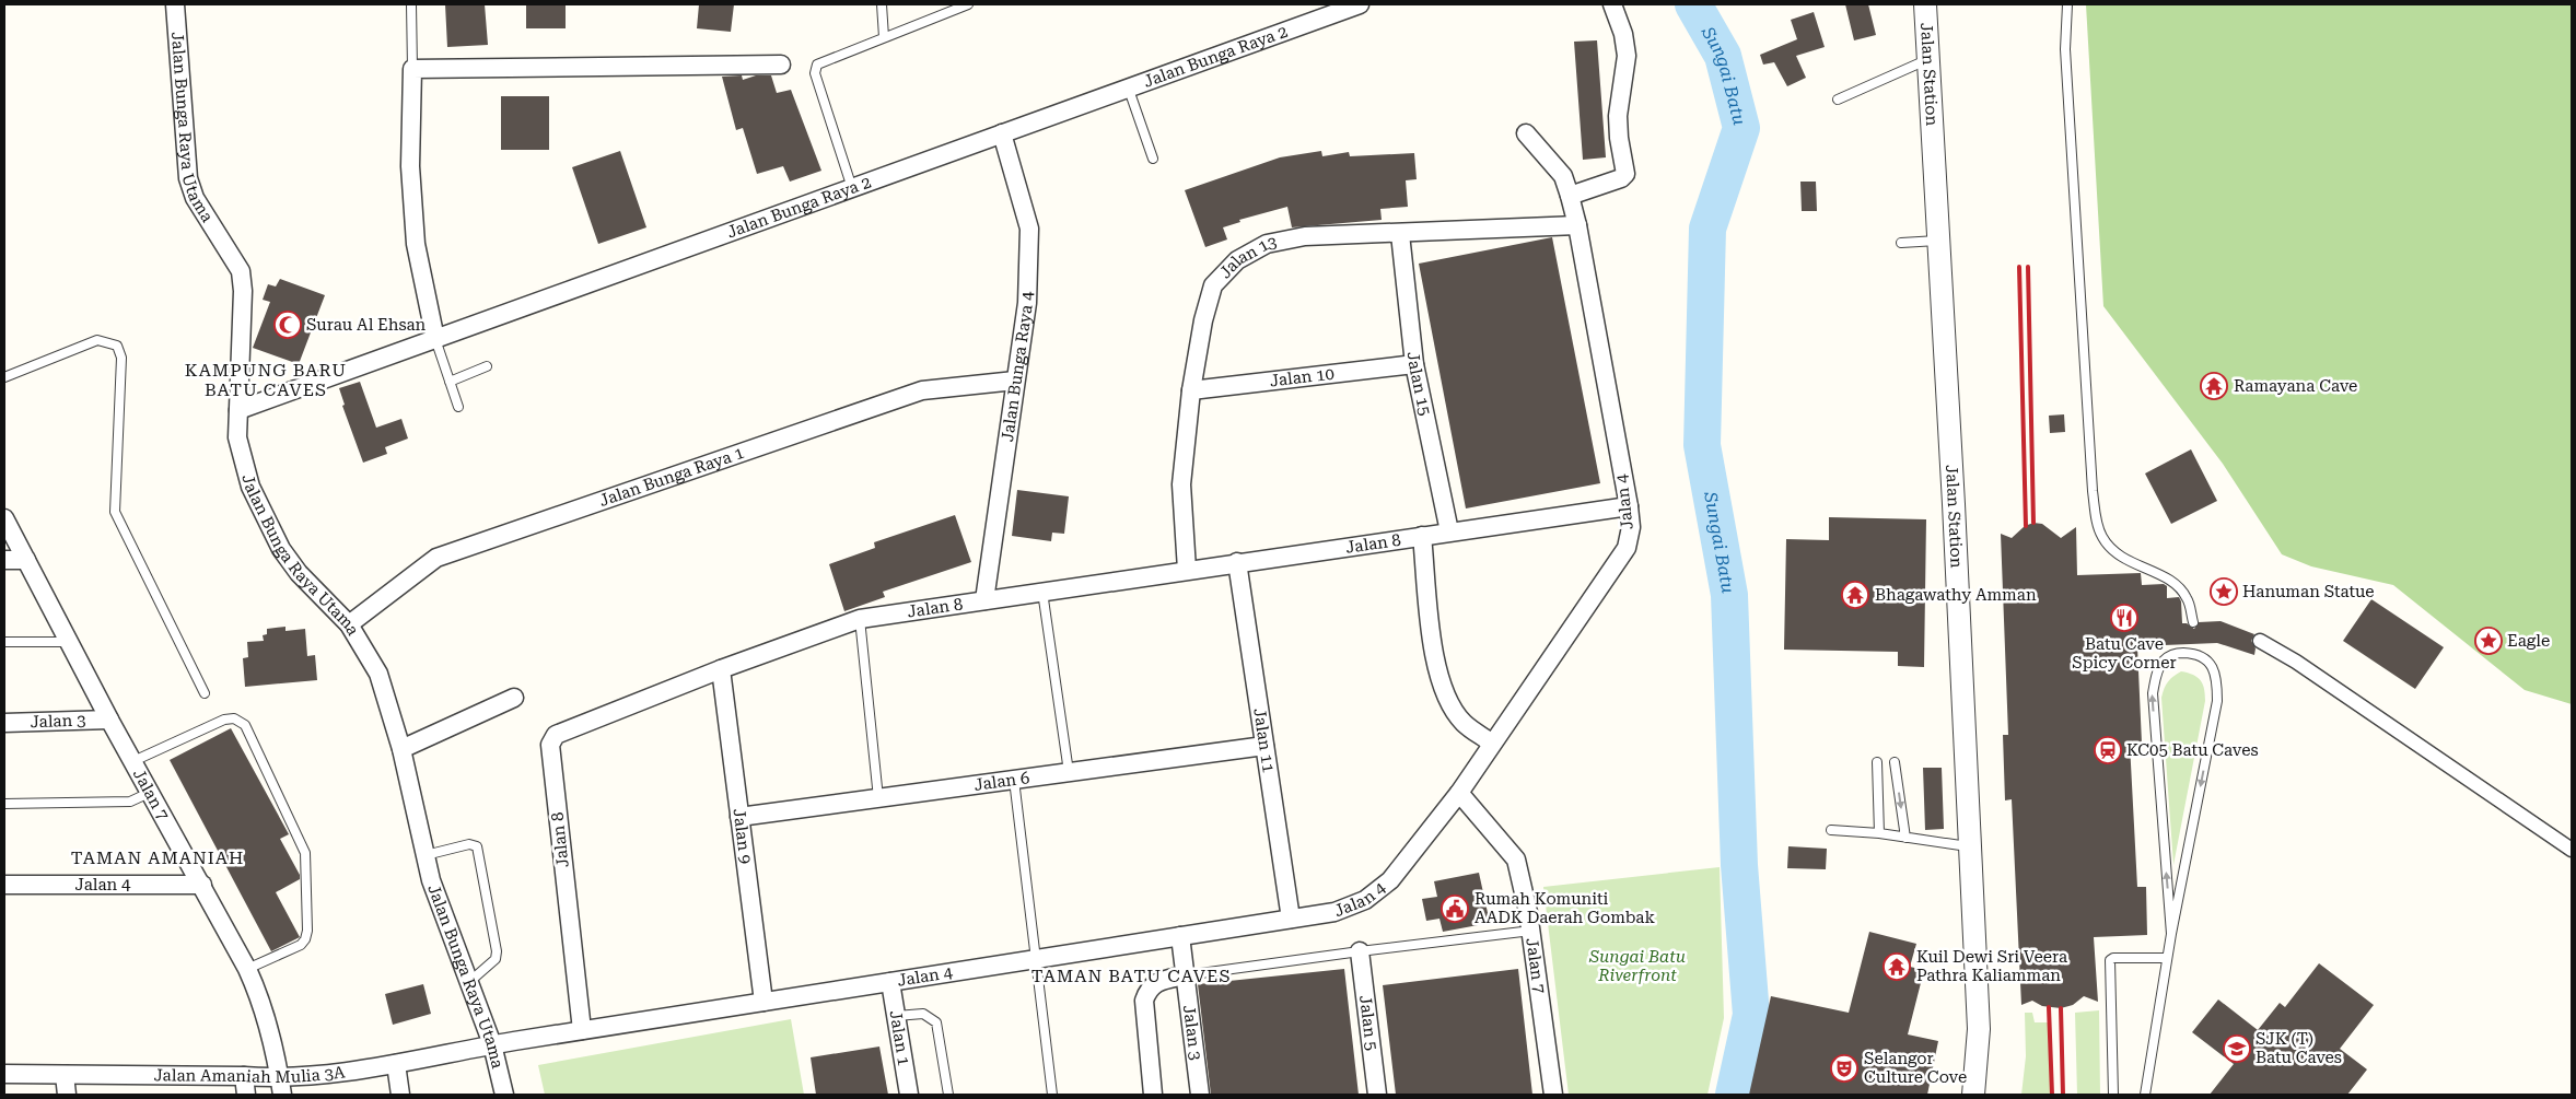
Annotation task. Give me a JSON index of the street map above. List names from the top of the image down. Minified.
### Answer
{"streets":{"street":["Jalan Bunga Raya 2","Jalan Station","Jalan Bunga Raya Utama","Jalan 13","Jalan Bunga Raya 4","Jalan 10","Jalan 15","Jalan Bunga Raya 1","Jalan 4","Jalan 8","Jalan 3","Jalan 11","Jalan 6","Jalan 7","Jalan 9","Jalan 5","Jalan 1","Jalan Amaniah Mulia 3A"]},"crossings":[["Jalan Bunga Raya 2","Jalan Bunga Raya Utama"],["Jalan Bunga Raya 2","Jalan Bunga Raya 4"],["Jalan Bunga Raya Utama","Jalan Bunga Raya 1"],["Jalan Bunga Raya Utama","Jalan 4"],["Jalan Bunga Raya Utama","Jalan Amaniah Mulia 3A"],["Jalan 13","Jalan 10"],["Jalan 13","Jalan 15"],["Jalan 13","Jalan 4"],["Jalan 13","Jalan 8"],["Jalan Bunga Raya 4","Jalan Bunga Raya 1"],["Jalan Bunga Raya 4","Jalan 8"],["Jalan 10","Jalan 15"],["Jalan 15","Jalan 8"],["Jalan 4","Jalan 8"],["Jalan 4","Jalan 3"],["Jalan 4","Jalan 11"],["Jalan 4","Jalan 7"],["Jalan 4","Jalan 9"],["Jalan 4","Jalan 1"],["Jalan 4","Jalan Amaniah Mulia 3A"],["Jalan 8","Jalan 11"],["Jalan 8","Jalan 9"],["Jalan 3","Jalan 7"],["Jalan 11","Jalan 6"],["Jalan 6","Jalan 9"],["Jalan 7","Jalan Amaniah Mulia 3A"]],"districts":["KAMPUNG BARU BATU CAVES","TAMAN AMANIAH","TAMAN BATU CAVES"],"water":["Sungai Batu"],"parks":["Sungai Batu Riverfront"],"places":{"mosque":["Surau Al Ehsan"],"temple":["Ramayana Cave","Bhagawathy Amman","Kuil Dewi Sri Veera Pathra Kaliamman"],"place":["Hanuman Statue","Eagle"],"restaurant":["Batu Cave Spicy Corner"],"station":["KC05 Batu Caves"],"public building":["Rumah Komuniti AADK Daerah Gombak"],"school or university":["SJK (T) Batu Caves"],"theatre":["Selangor Culture Cove"]}}
